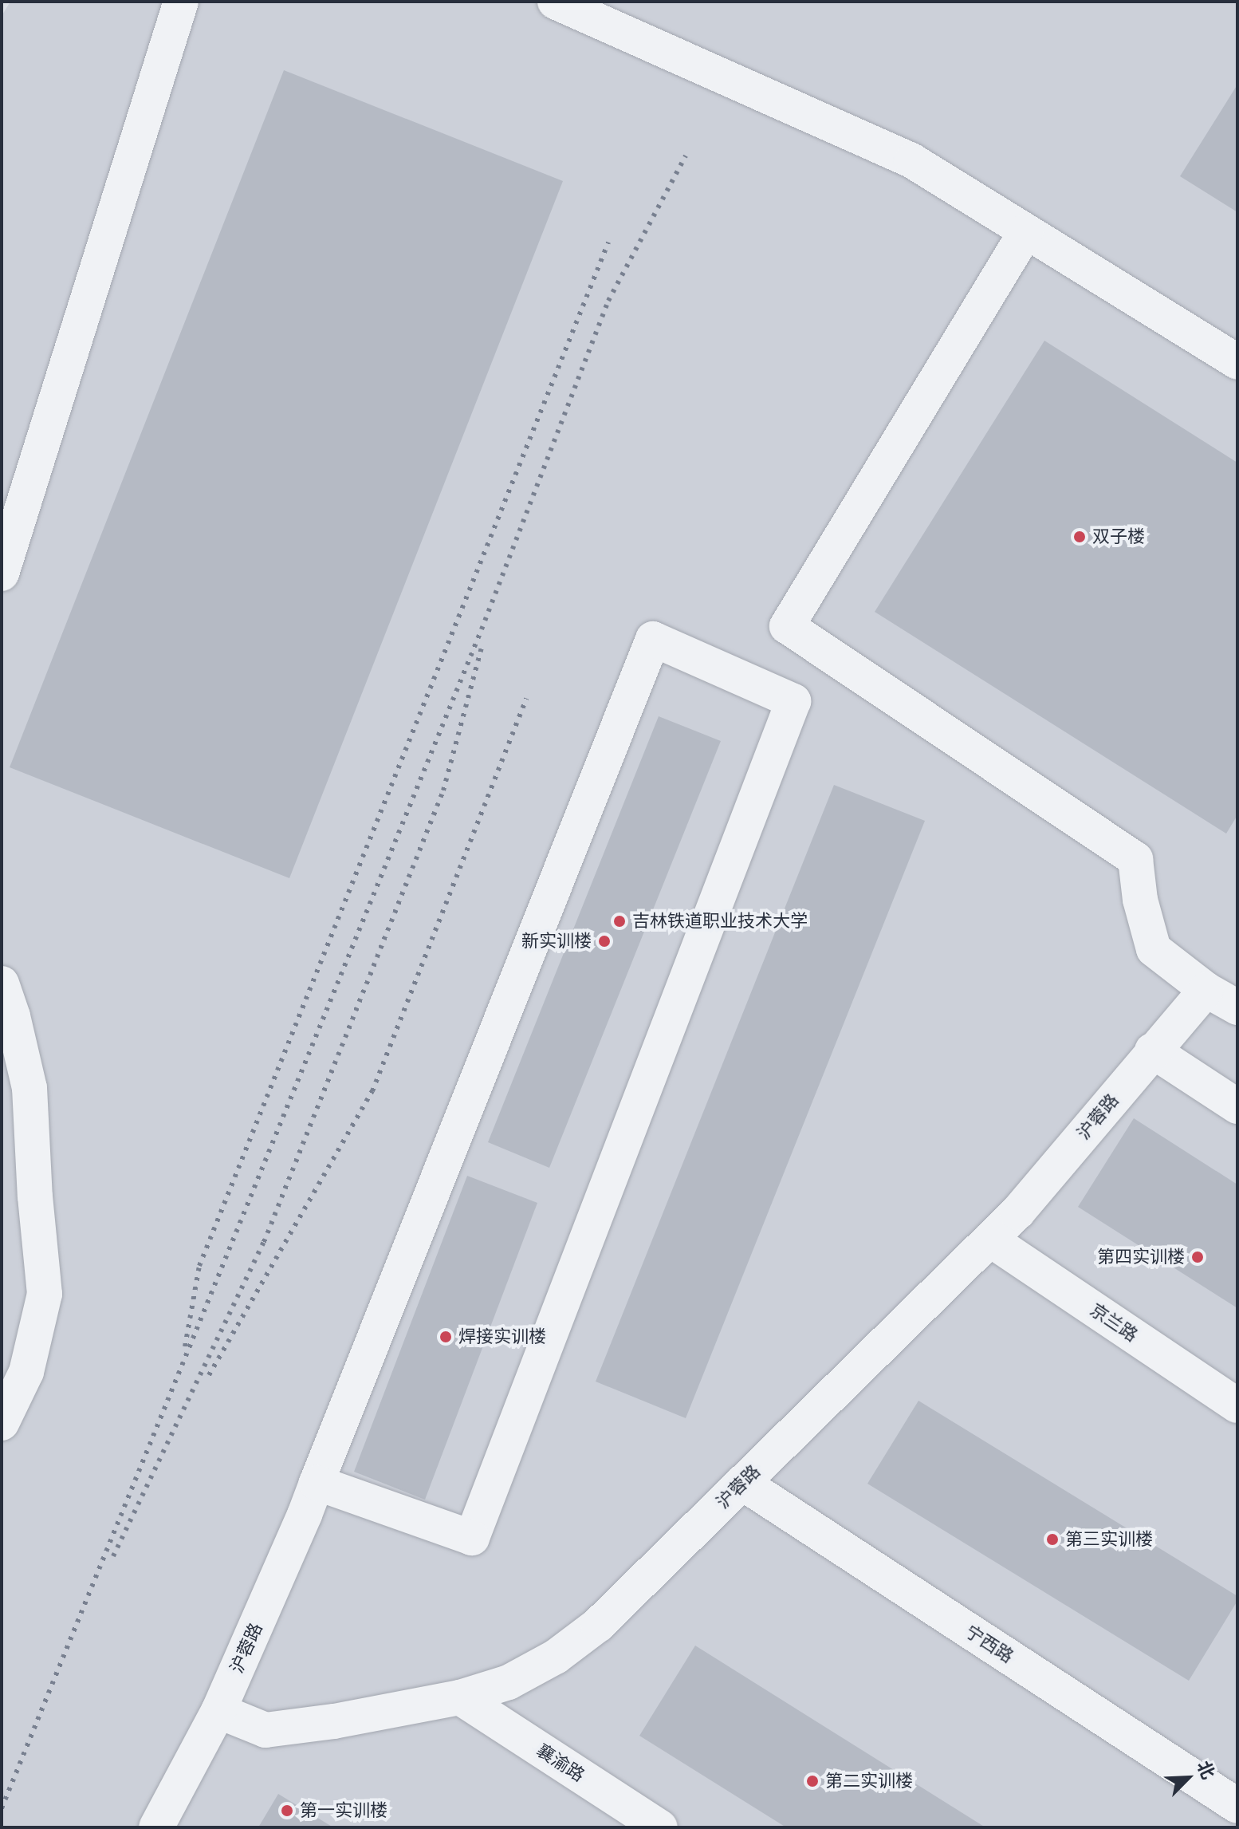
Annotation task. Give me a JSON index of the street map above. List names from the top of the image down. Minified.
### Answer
{"streets":{"lane":["沪蓉路","京兰路","宁西路","襄渝路"]},"crossings":[["沪蓉路","京兰路"],["沪蓉路","宁西路"],["沪蓉路","襄渝路"]],"places":["双子楼","吉林铁道职业技术大学","新实训楼","第四实训楼","焊接实训楼","第三实训楼","第二实训楼","第一实训楼"],"north":"top right"}
